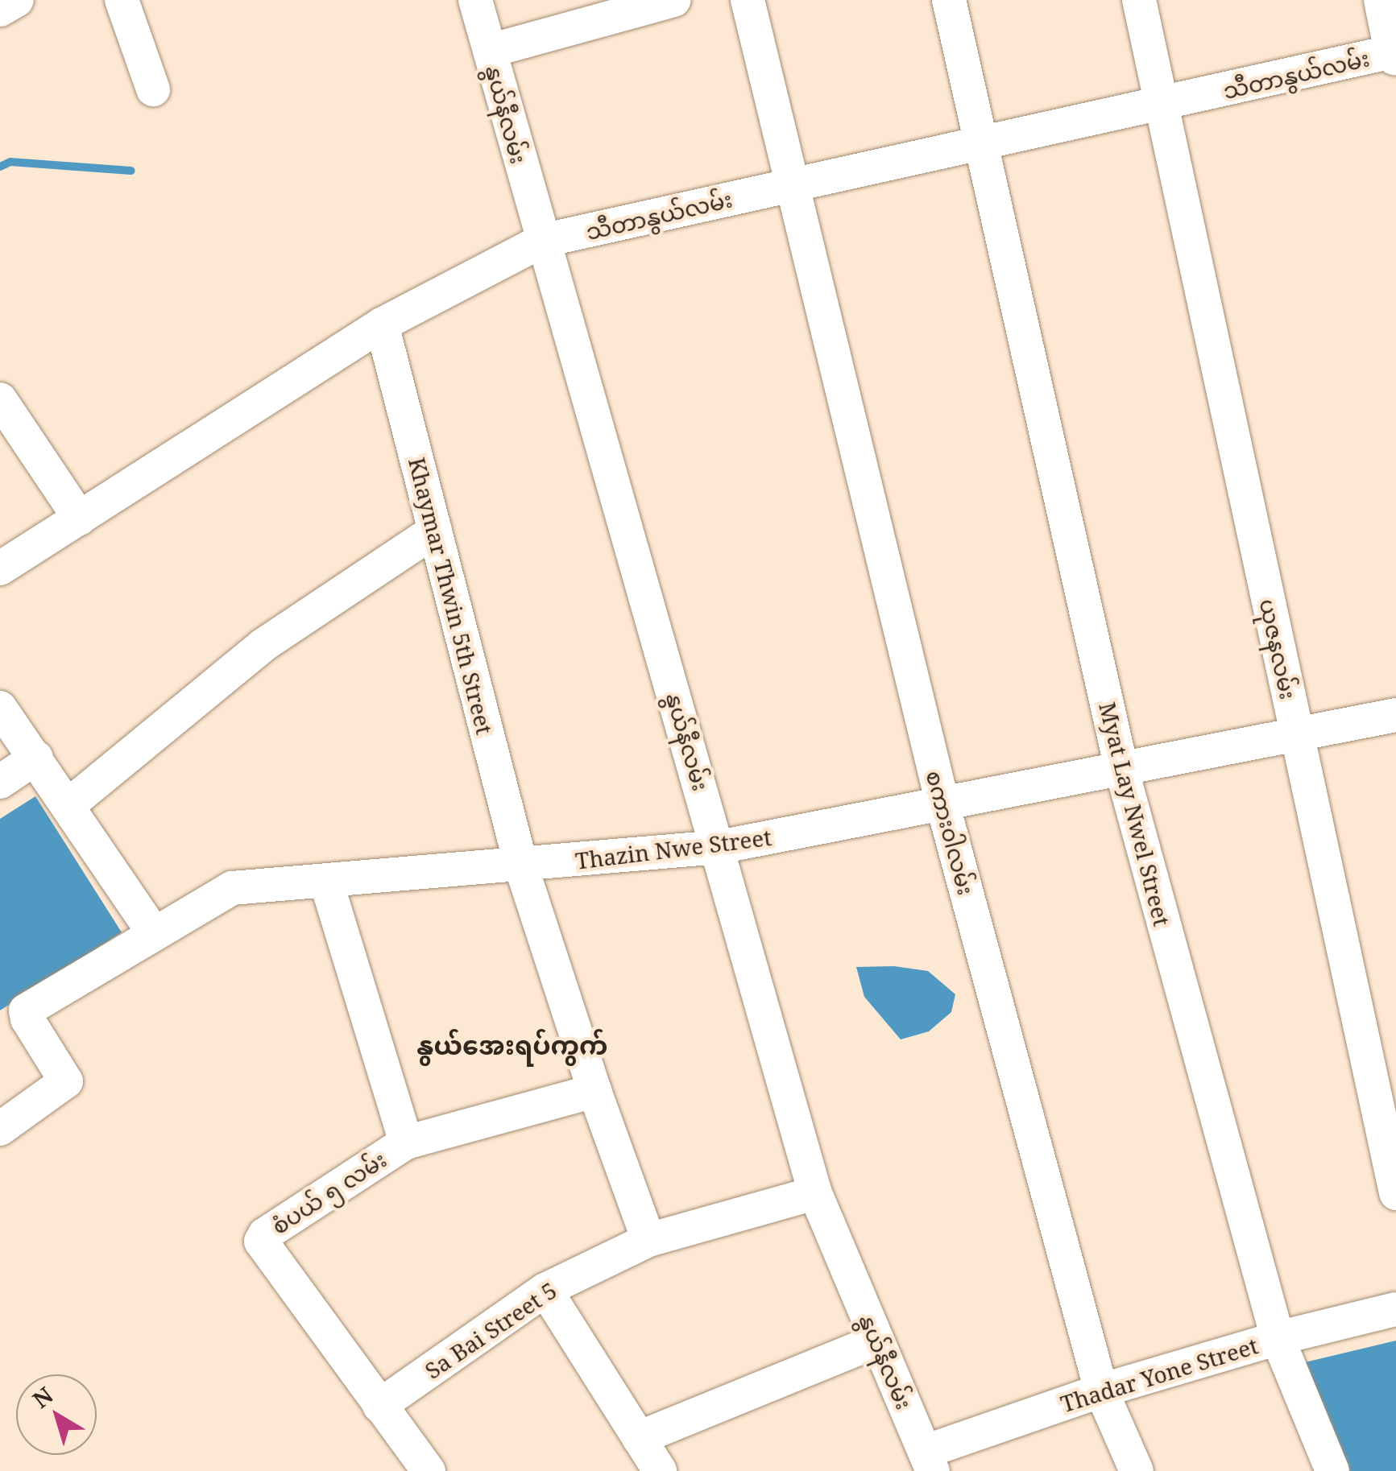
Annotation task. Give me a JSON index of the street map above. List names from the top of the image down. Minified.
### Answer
{"streets":{"street":["သီတာနွယ်လမ်း","နွယ်နီလမ်း","Khaymar Thwin 5th Street","ယုဇနလမ်း","Myat Lay Nwel Street","စကား၀ါလမ်း","Thazin Nwe Street","စံပယ် ၅ လမ်း","Sa Bai Street 5","Thadar Yone Street"]},"crossings":[["သီတာနွယ်လမ်း","နွယ်နီလမ်း"],["သီတာနွယ်လမ်း","Khaymar Thwin 5th Street"],["သီတာနွယ်လမ်း","ယုဇနလမ်း"],["သီတာနွယ်လမ်း","Myat Lay Nwel Street"],["သီတာနွယ်လမ်း","စကား၀ါလမ်း"],["နွယ်နီလမ်း","Thazin Nwe Street"],["နွယ်နီလမ်း","Sa Bai Street 5"],["နွယ်နီလမ်း","Thadar Yone Street"],["Khaymar Thwin 5th Street","Thazin Nwe Street"],["ယုဇနလမ်း","Thazin Nwe Street"],["Myat Lay Nwel Street","Thazin Nwe Street"],["Myat Lay Nwel Street","Thadar Yone Street"],["စကား၀ါလမ်း","Thazin Nwe Street"],["စကား၀ါလမ်း","Thadar Yone Street"],["စံပယ် ၅ လမ်း","Sa Bai Street 5"]],"districts":["နွယ်အေးရပ်ကွက်"],"north":"top left"}
